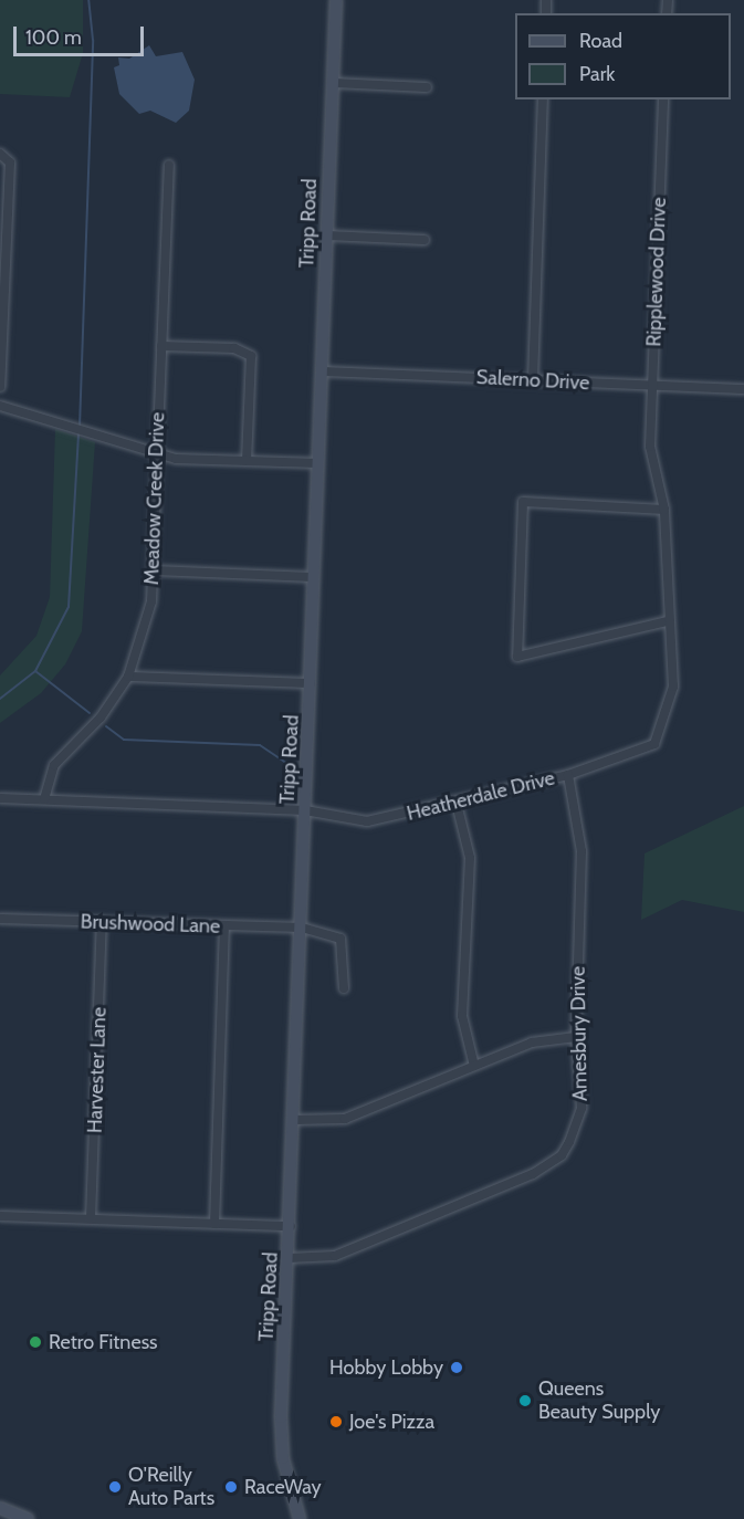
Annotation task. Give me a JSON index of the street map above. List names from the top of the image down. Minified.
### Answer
{"streets":{"street":["Tripp Road","Ripplewood Drive","Salerno Drive","Meadow Creek Drive","Heatherdale Drive","Brushwood Lane","Amesbury Drive","Harvester Lane"]},"crossings":[["Tripp Road","Salerno Drive"],["Tripp Road","Heatherdale Drive"],["Tripp Road","Brushwood Lane"],["Tripp Road","Amesbury Drive"],["Ripplewood Drive","Salerno Drive"],["Ripplewood Drive","Heatherdale Drive"],["Meadow Creek Drive","Heatherdale Drive"],["Heatherdale Drive","Amesbury Drive"],["Brushwood Lane","Harvester Lane"]],"places":["Retro Fitness","Hobby Lobby","Queens Beauty Supply","Joe's Pizza","O'Reilly Auto Parts","RaceWay"],"legend":["Road","Park"],"scale_bar":"100 m"}
